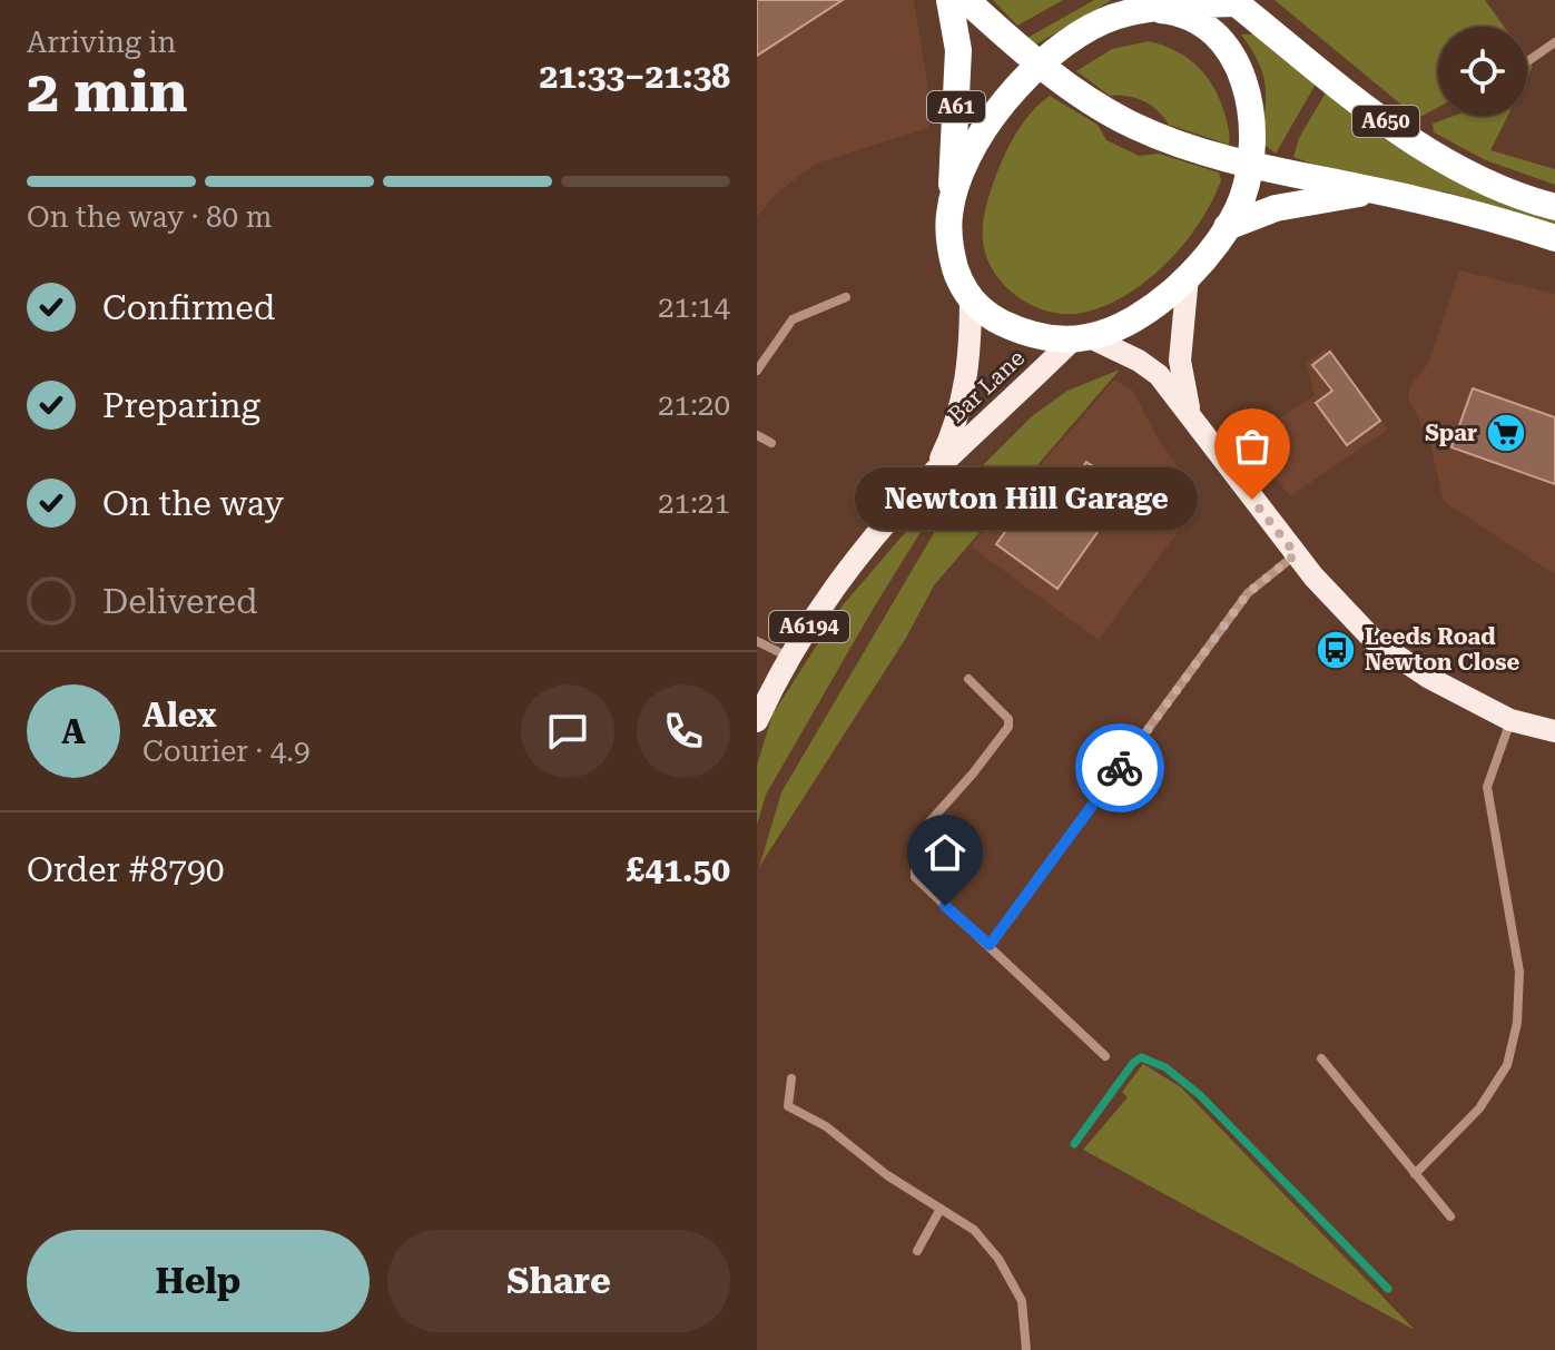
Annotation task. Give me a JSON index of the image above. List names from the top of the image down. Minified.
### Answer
{"streets":{"highway":["A61","A650"],"main road":["Bar Lane","A6194"]},"crossings":[["A61","A650"],["A61","Bar Lane"]],"places":{"supermarket":["Spar"],"other":["Newton Hill Garage"],"bus stop":["Leeds Road Newton Close"]},"page":{"heading":["2 min","Arriving in","21:33–21:38"],"panel":["Alex","Courier · 4.9","Order #8790","£41.50"],"bar":"On the way · 80 m","list":[["Confirmed","21:14"],["Preparing","21:20"],["On the way","21:21"],"Delivered"],"bubble":"Newton Hill Garage","round":"A","buttons":["Help","Share"]}}
